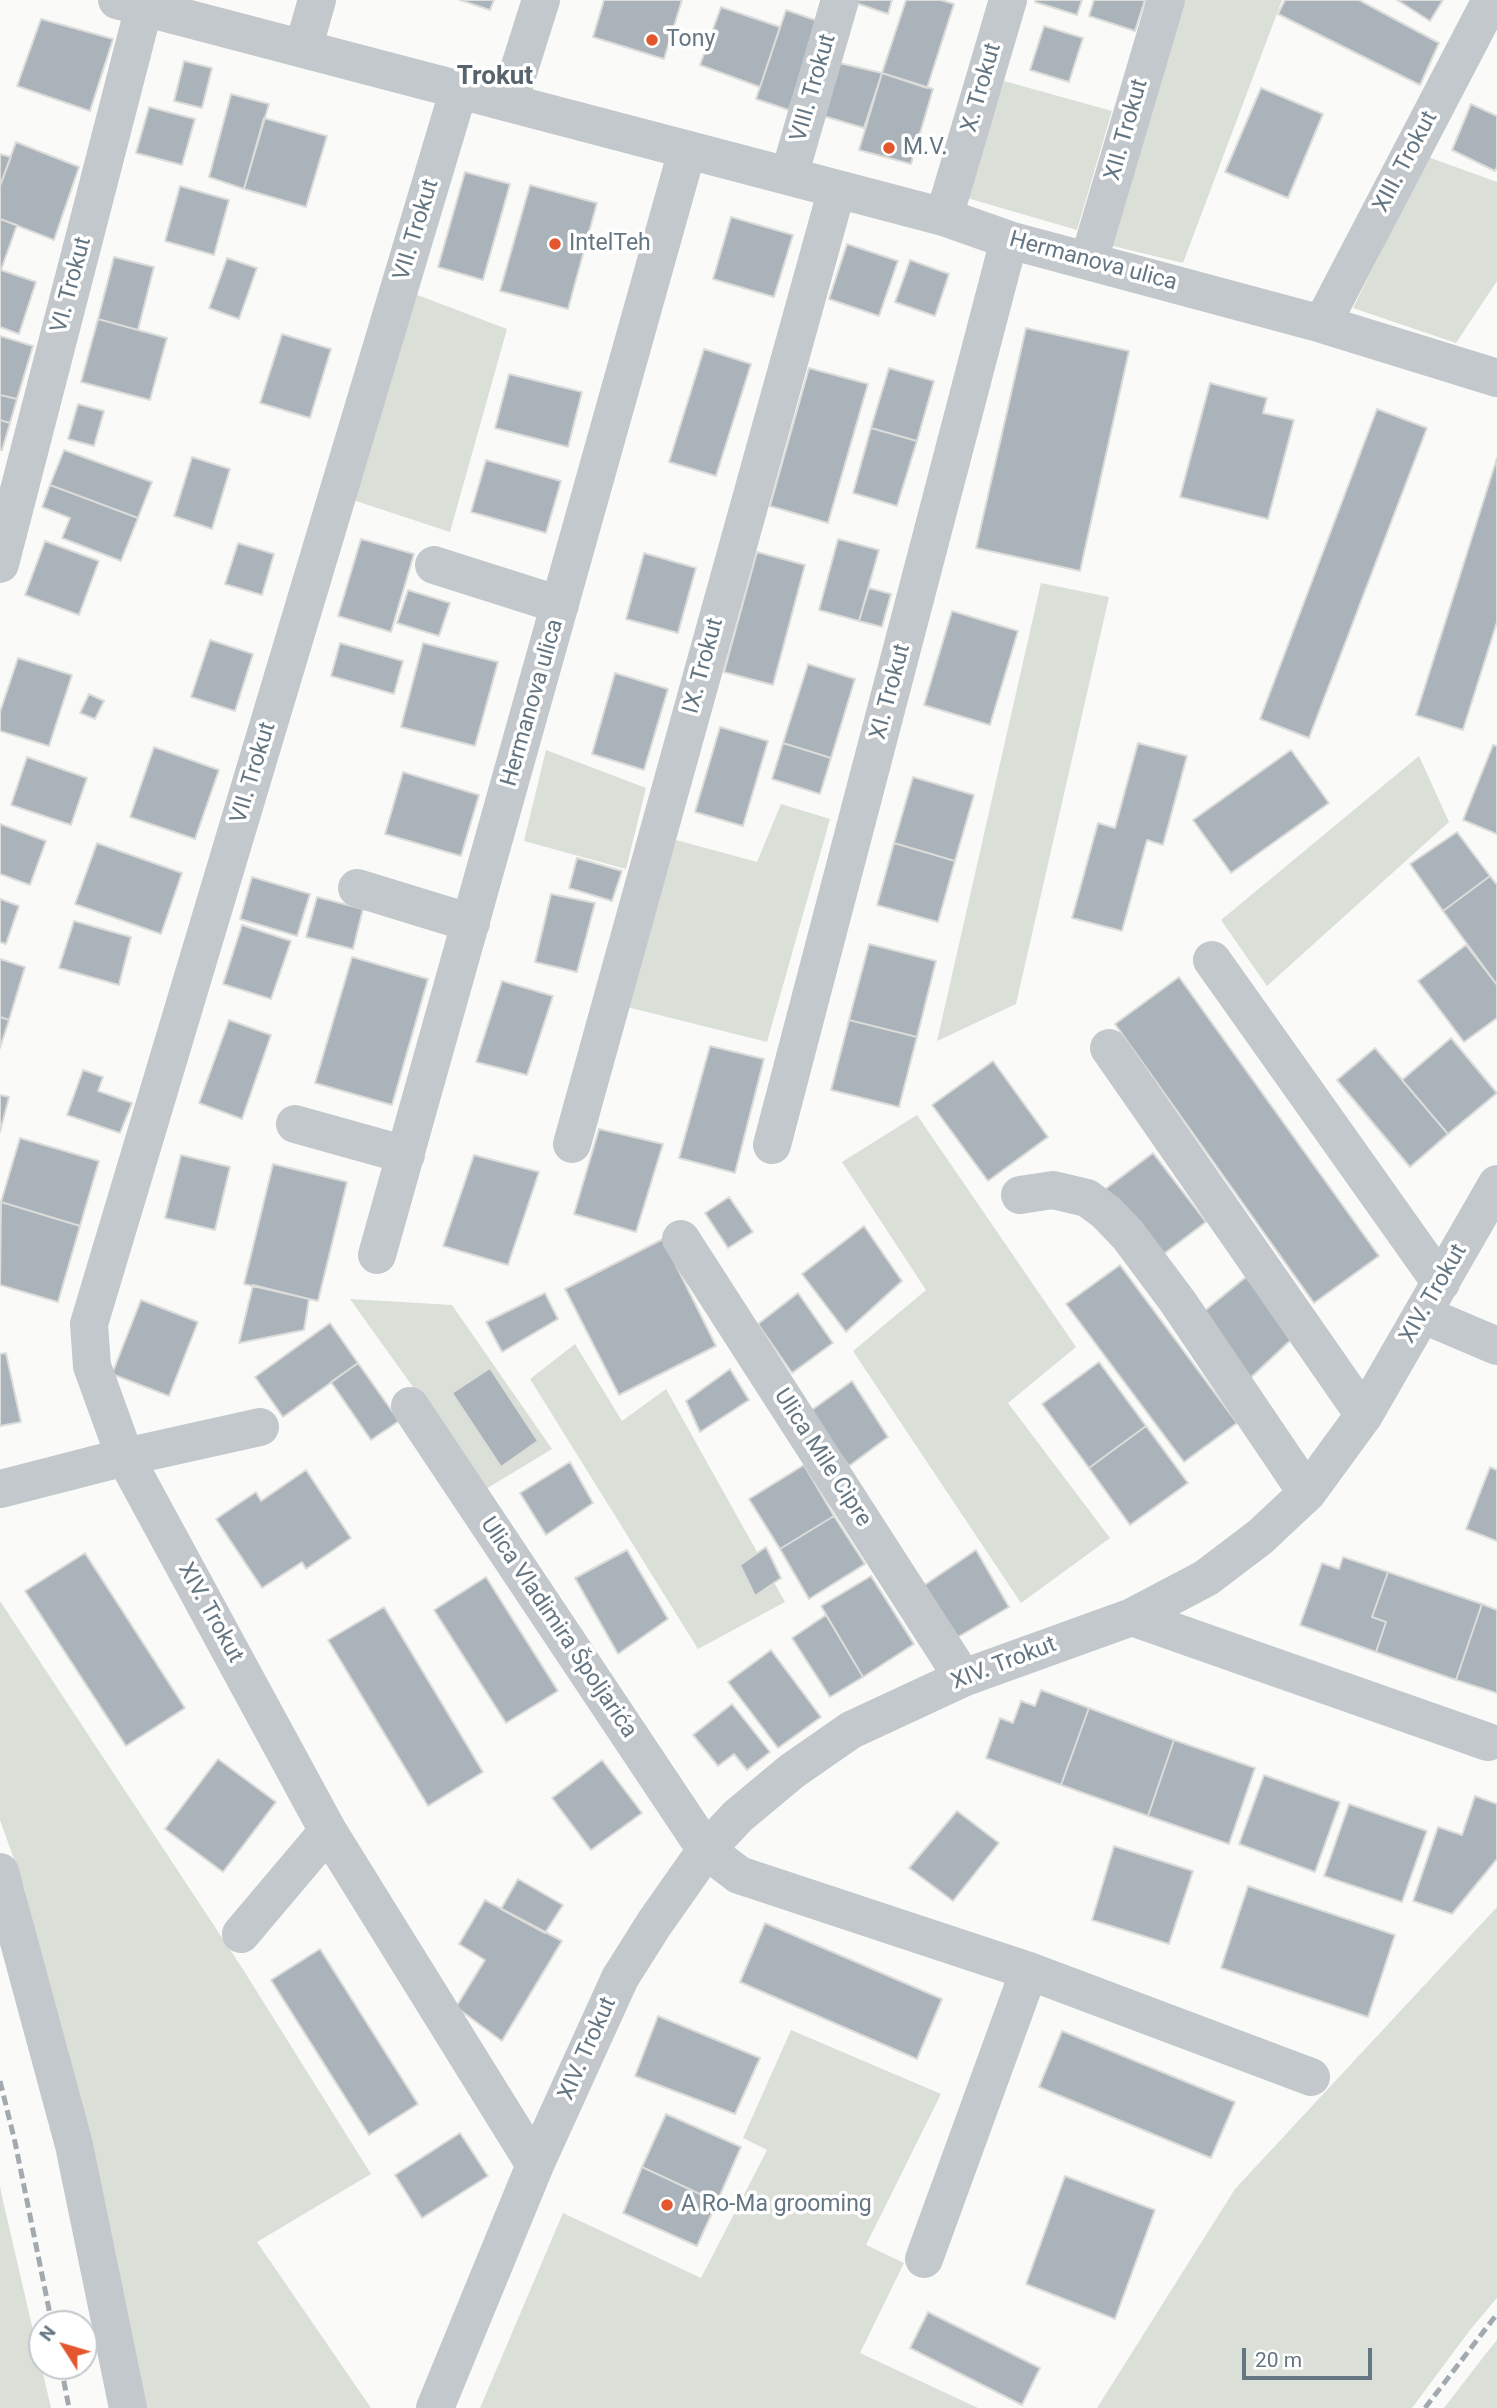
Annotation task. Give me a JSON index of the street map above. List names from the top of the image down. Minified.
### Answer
{"streets":{"street":["VIII. Trokut","X. Trokut","XII. Trokut","XIII. Trokut","VII. Trokut","Hermanova ulica","VI. Trokut","IX. Trokut","XI. Trokut","XIV. Trokut","Ulica Mile Cipre","Ulica Vladimira Špoljarića"]},"crossings":[["VIII. Trokut","Hermanova ulica"],["X. Trokut","Hermanova ulica"],["XII. Trokut","Hermanova ulica"],["XIII. Trokut","Hermanova ulica"],["VII. Trokut","Hermanova ulica"],["VII. Trokut","XIV. Trokut"],["Hermanova ulica","VI. Trokut"],["Hermanova ulica","IX. Trokut"],["Hermanova ulica","XI. Trokut"],["XIV. Trokut","Ulica Mile Cipre"],["XIV. Trokut","Ulica Vladimira Špoljarića"]],"districts":["Trokut"],"places":["Tony","M.V.","IntelTeh","A Ro-Ma grooming"],"scale_bar":"20 m","north":"top left"}
